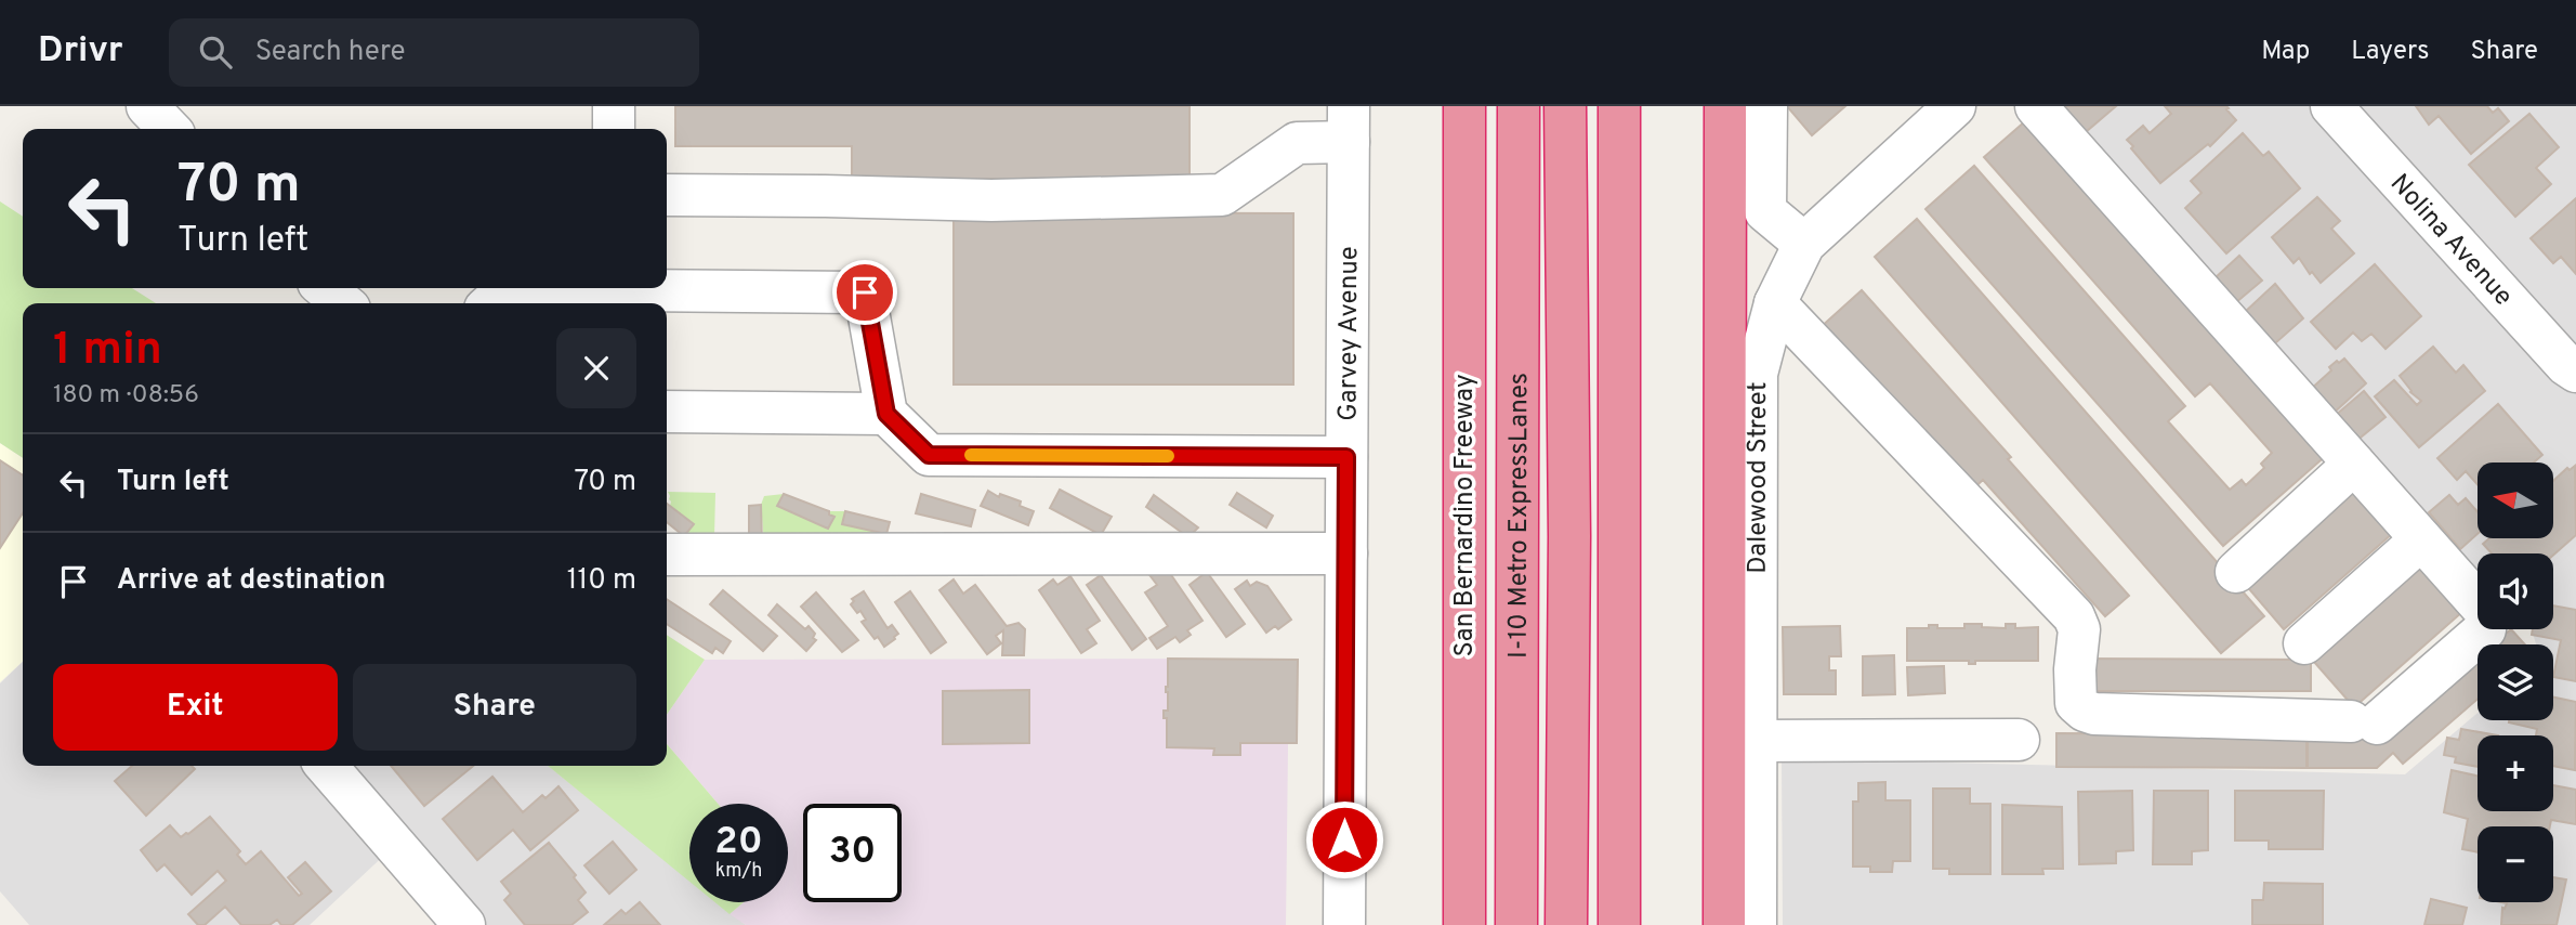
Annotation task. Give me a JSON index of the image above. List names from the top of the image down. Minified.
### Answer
{"streets":{"highway":["San Bernardino Freeway","I-10 Metro ExpressLanes"],"street":["Nolina Avenue","Garvey Avenue","Dalewood Street"]},"north":"left","page":{"header":"Drivr","search":"Search here","nav":["Map","Layers","Share"],"turn":["70 m","Turn left"],"heading":["1 min","180 m · 08:56"],"list":[{"name":"Turn left","value":"70 m"},{"name":"Arrive at destination","value":"110 m"}],"map_buttons":["+","−"],"buttons":["Exit","Share"],"speed":"20 km/h","limit":"30"}}
